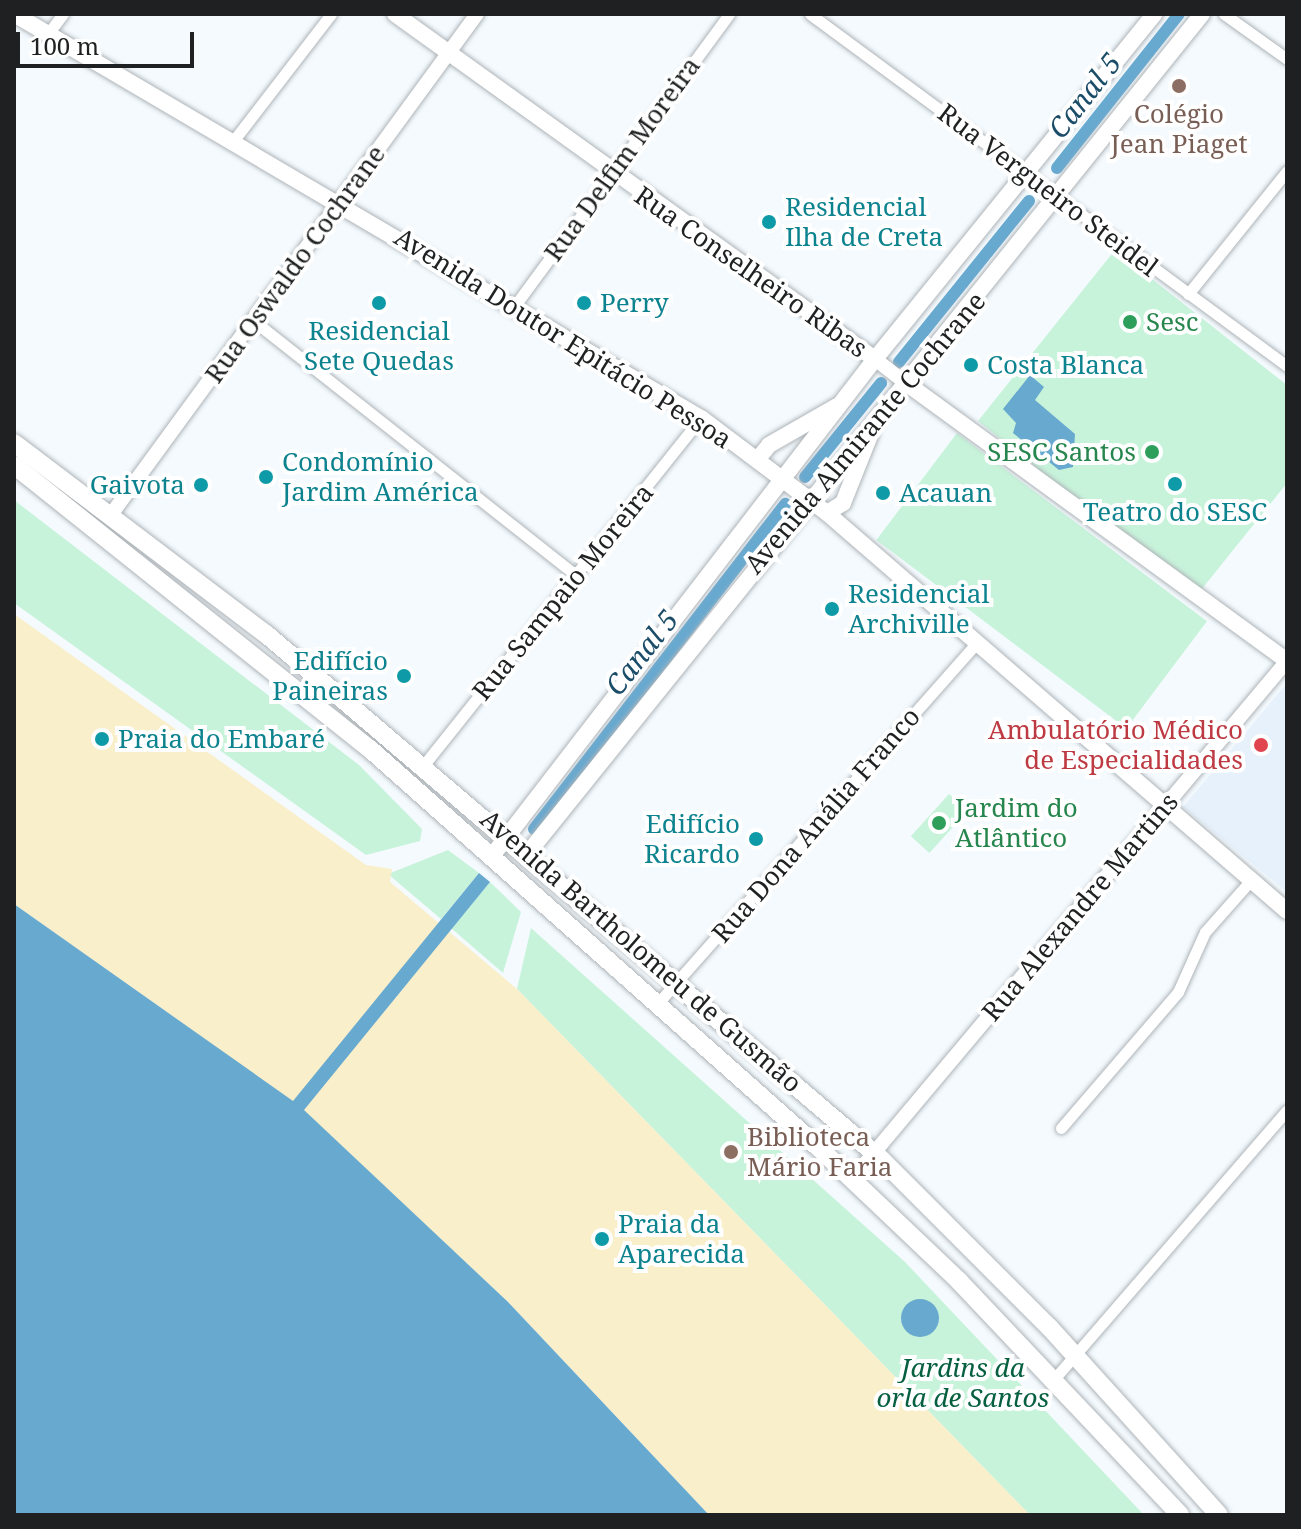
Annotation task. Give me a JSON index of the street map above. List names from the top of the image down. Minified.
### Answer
{"streets":{"main road":["Rua Conselheiro Ribas","Avenida Doutor Epitácio Pessoa","Avenida Almirante Cochrane","Avenida Bartholomeu de Gusmão"],"street":["Rua Delfim Moreira","Rua Vergueiro Steidel","Rua Oswaldo Cochrane","Rua Sampaio Moreira","Rua Dona Anália Franco","Rua Alexandre Martins"]},"crossings":[["Rua Delfim Moreira","Rua Conselheiro Ribas"],["Rua Delfim Moreira","Avenida Doutor Epitácio Pessoa"],["Rua Vergueiro Steidel","Avenida Almirante Cochrane"],["Rua Oswaldo Cochrane","Rua Conselheiro Ribas"],["Rua Oswaldo Cochrane","Avenida Doutor Epitácio Pessoa"],["Rua Oswaldo Cochrane","Avenida Bartholomeu de Gusmão"],["Rua Conselheiro Ribas","Avenida Almirante Cochrane"],["Rua Conselheiro Ribas","Rua Alexandre Martins"],["Avenida Doutor Epitácio Pessoa","Avenida Almirante Cochrane"],["Avenida Doutor Epitácio Pessoa","Rua Sampaio Moreira"],["Avenida Doutor Epitácio Pessoa","Rua Dona Anália Franco"],["Avenida Doutor Epitácio Pessoa","Rua Alexandre Martins"],["Avenida Almirante Cochrane","Avenida Bartholomeu de Gusmão"],["Rua Sampaio Moreira","Avenida Bartholomeu de Gusmão"],["Rua Dona Anália Franco","Avenida Bartholomeu de Gusmão"],["Rua Alexandre Martins","Avenida Bartholomeu de Gusmão"]],"water":["Canal 5"],"parks":["Jardins da orla de Santos"],"places":["Colégio Jean Piaget","Residencial Ilha de Creta","Residencial Sete Quedas","Perry","Sesc","Costa Blanca","SESC Santos","Condomínio Jardim América","Teatro do SESC","Gaivota","Acauan","Residencial Archiville","Edifício Paineiras","Praia do Embaré","Ambulatório Médico de Especialidades","Jardim do Atlântico","Edifício Ricardo","Biblioteca Mário Faria","Praia da Aparecida"],"scale_bar":"100 m"}
